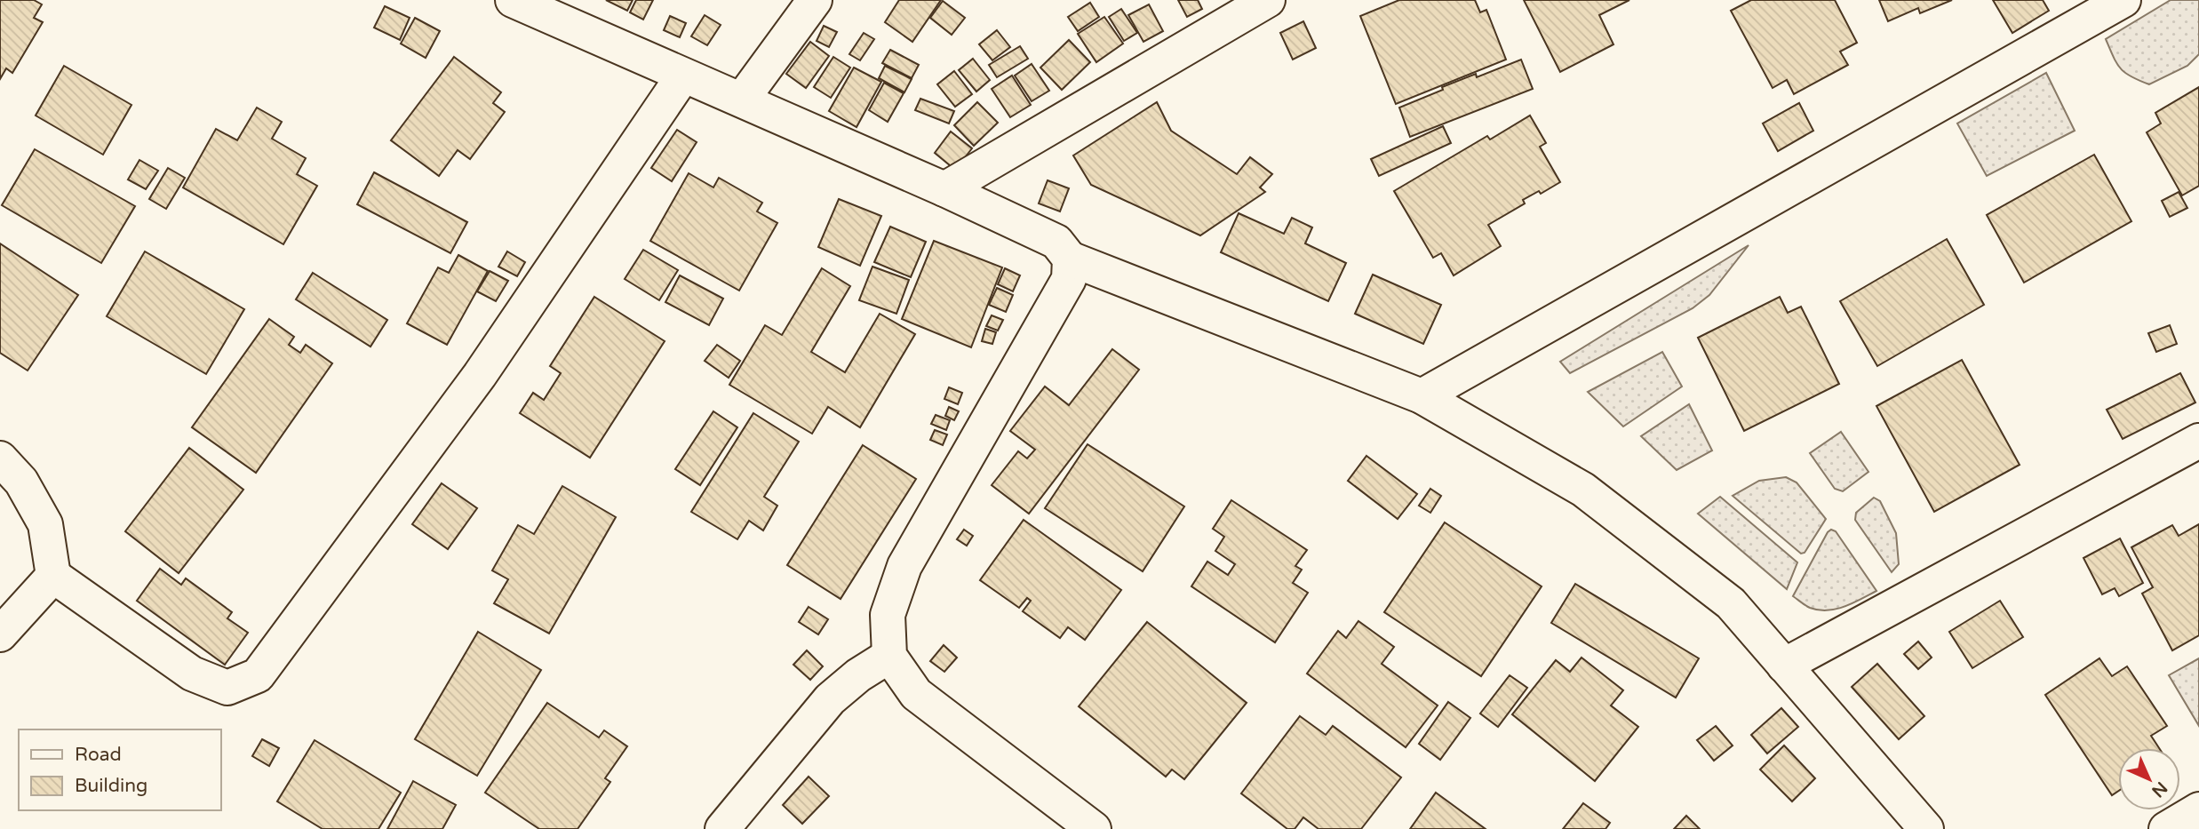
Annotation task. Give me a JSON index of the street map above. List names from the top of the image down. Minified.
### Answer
{"legend":["Road","Building"],"north":"bottom right"}
